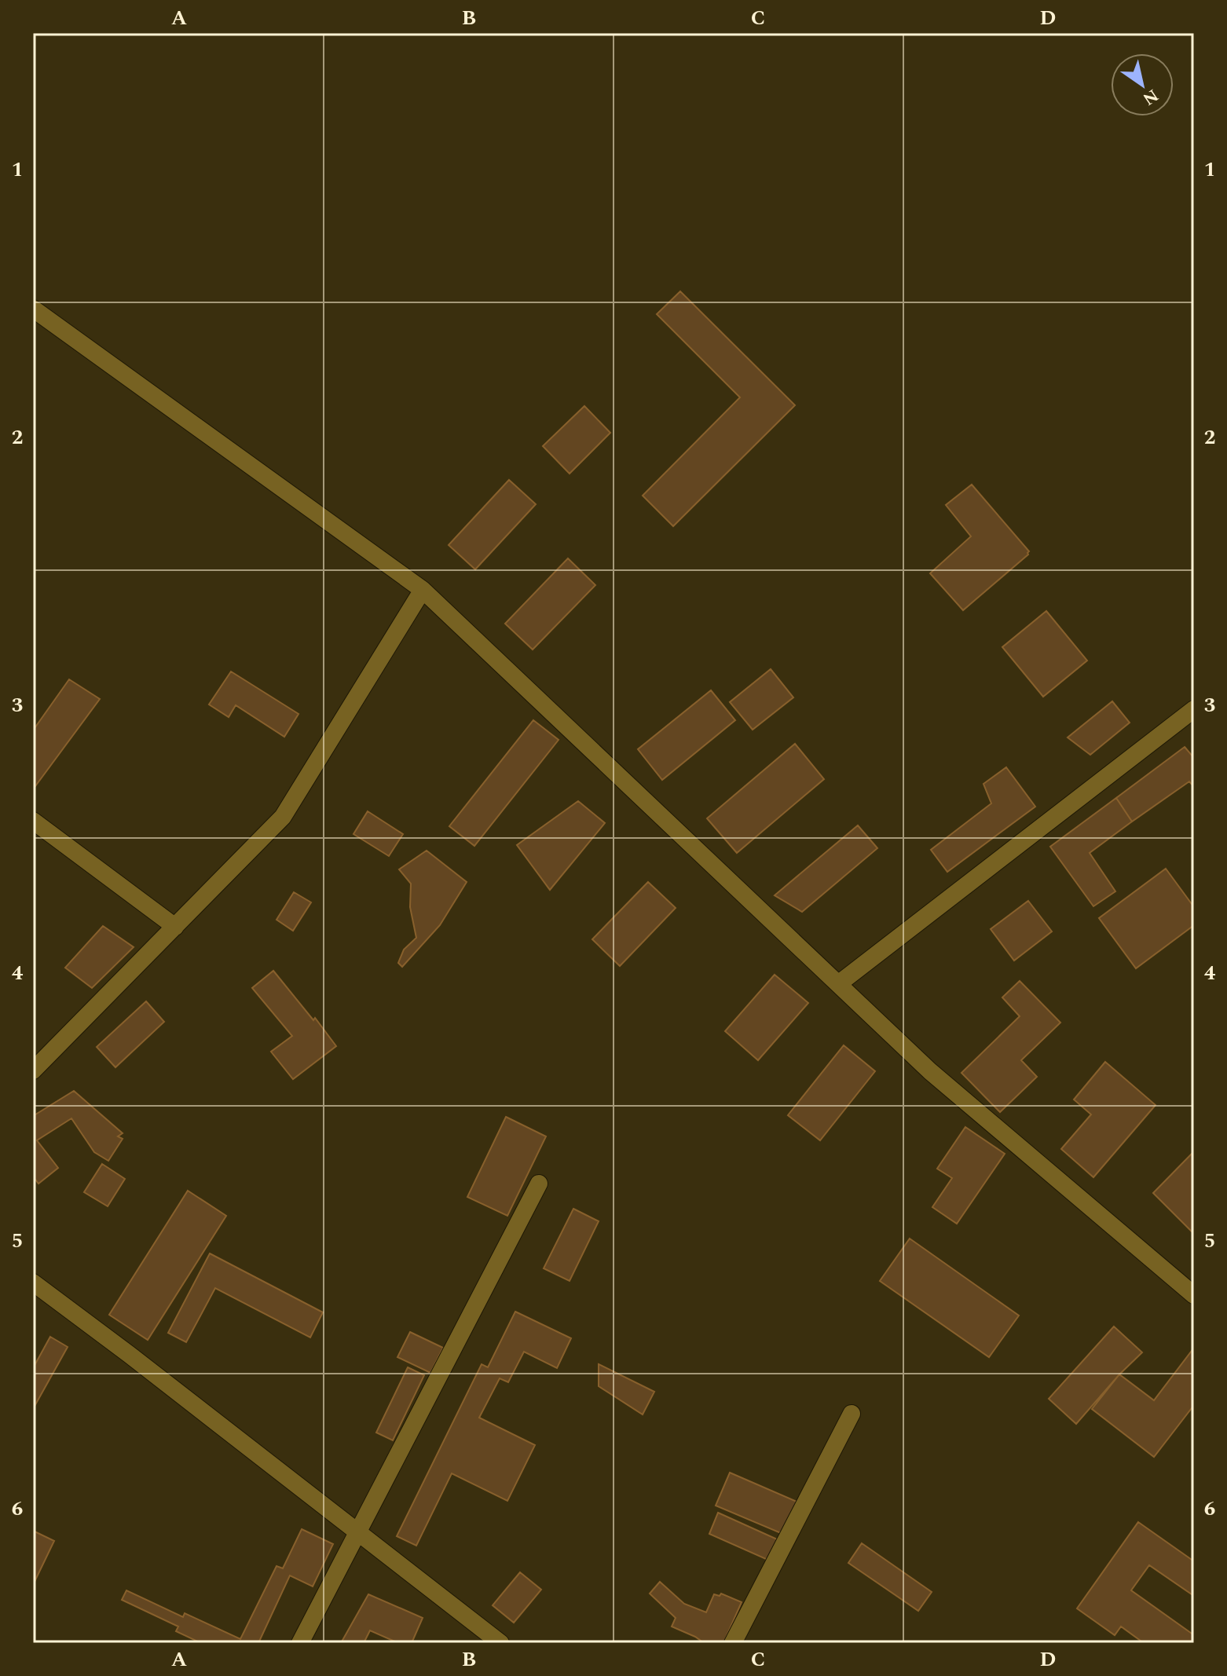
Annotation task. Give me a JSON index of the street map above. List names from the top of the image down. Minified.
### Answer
{"north":"bottom right","grid":{"columns":["A","B","C","D"],"rows":["1","2","3","4","5","6"]}}
